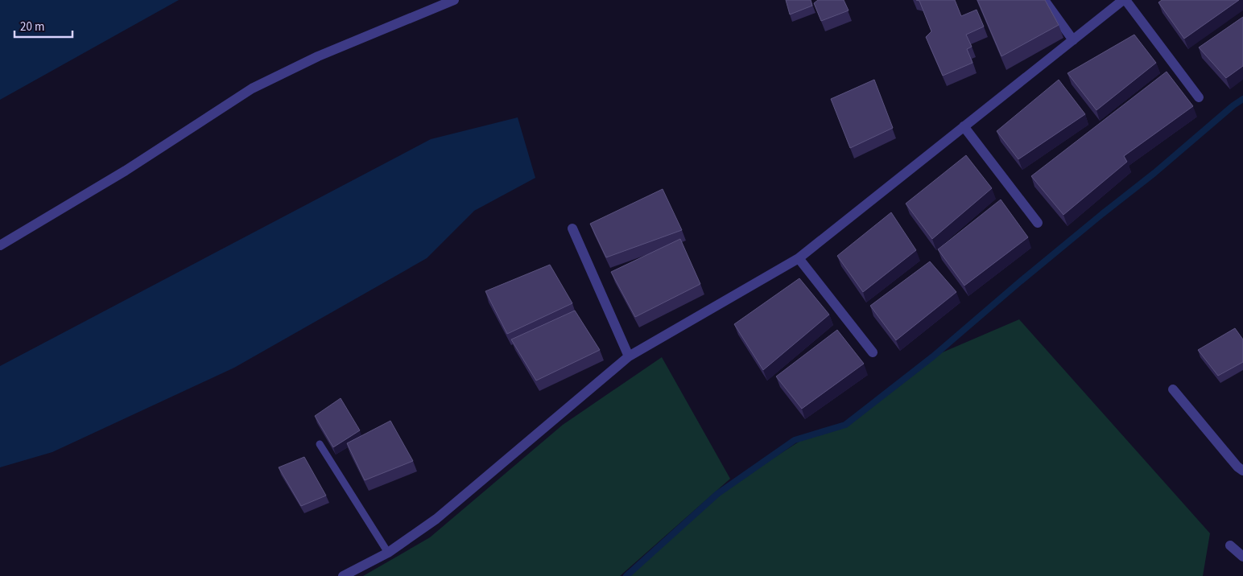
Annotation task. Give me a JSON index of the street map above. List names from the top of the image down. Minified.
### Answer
{"scale_bar":"20 m"}
